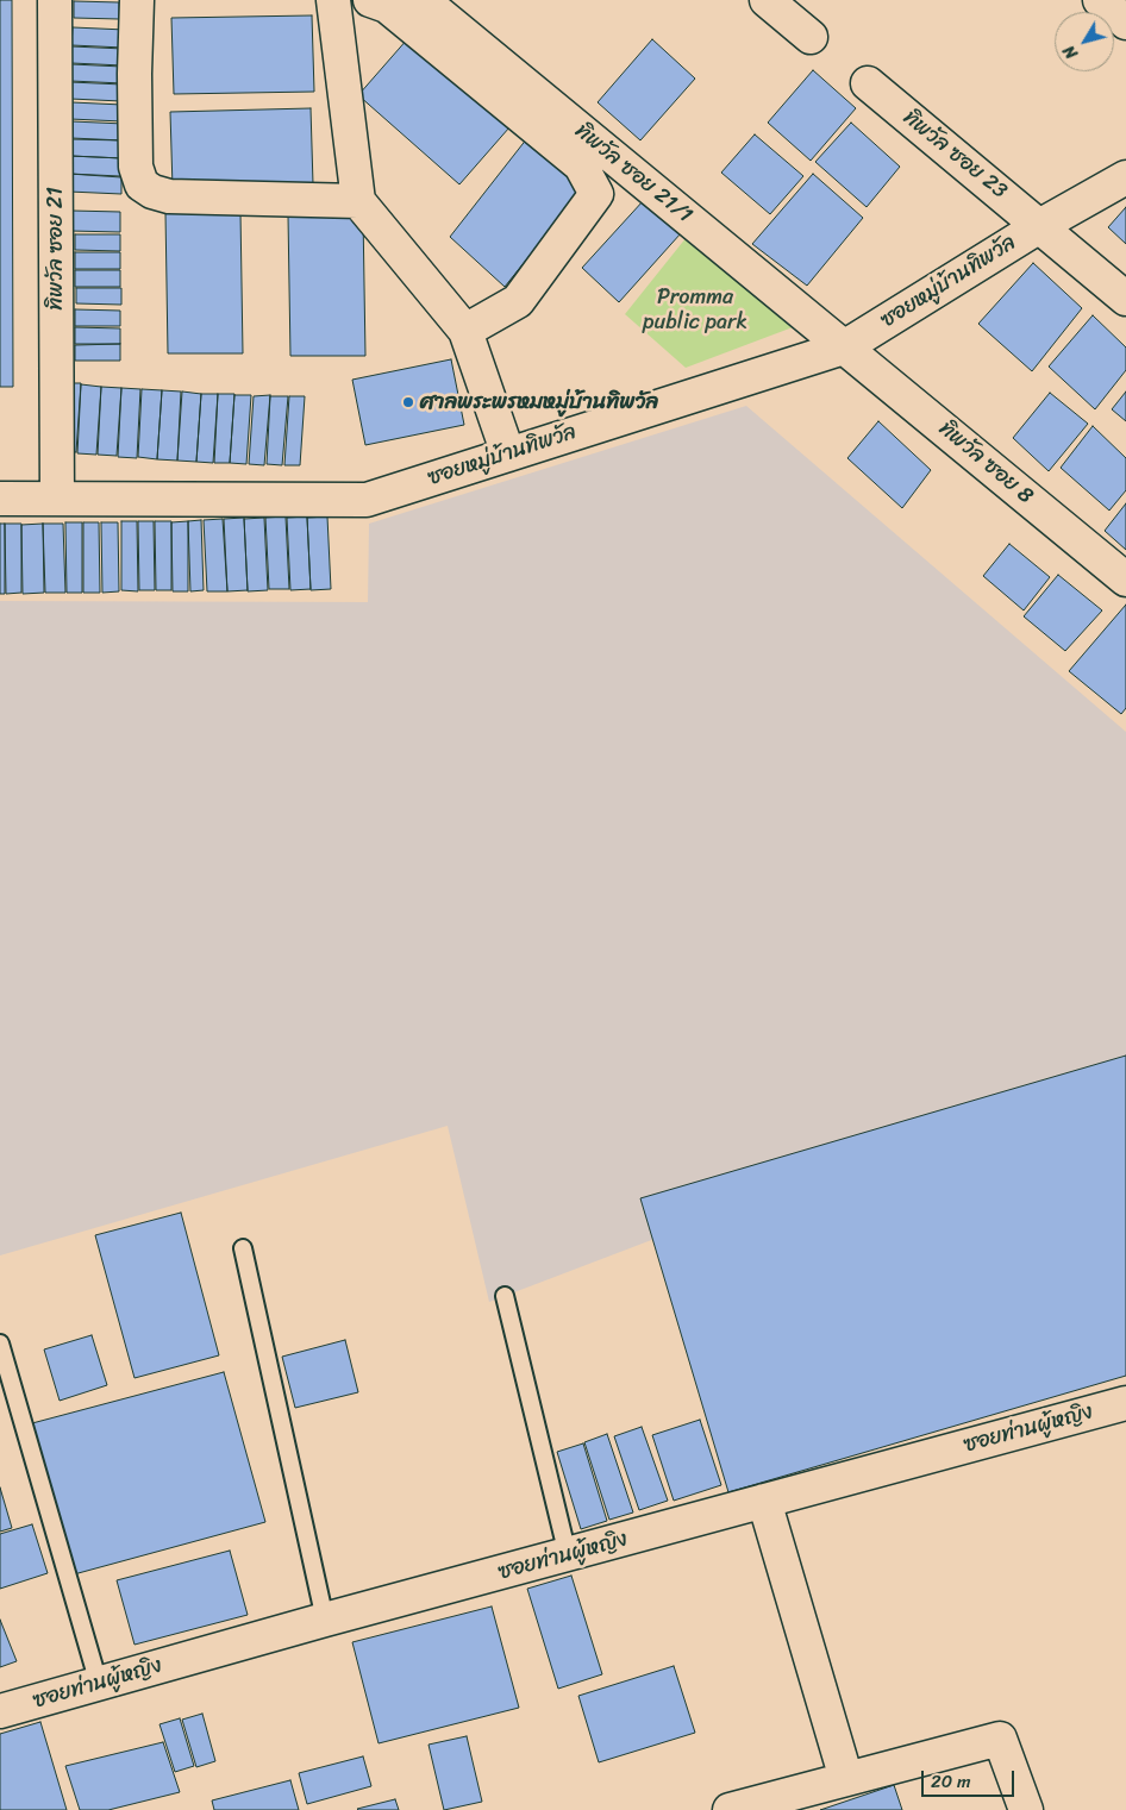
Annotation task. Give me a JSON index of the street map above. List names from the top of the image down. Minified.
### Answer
{"streets":{"street":["ทิพวัล ซอย 23","ทิพวัล ซอย 21/1","ทิพวัล ซอย 21","ซอยหมู่บ้านทิพวัล","ทิพวัล ซอย 8","ซอยท่านผู้หญิง"]},"crossings":[["ทิพวัล ซอย 23","ซอยหมู่บ้านทิพวัล"],["ทิพวัล ซอย 21/1","ซอยหมู่บ้านทิพวัล"],["ทิพวัล ซอย 21/1","ทิพวัล ซอย 8"],["ทิพวัล ซอย 21","ซอยหมู่บ้านทิพวัล"],["ซอยหมู่บ้านทิพวัล","ทิพวัล ซอย 8"]],"parks":["Promma public park"],"places":["ศาลพระพรหมหมู่บ้านทิพวัล"],"scale_bar":"20 m","north":"bottom left"}
